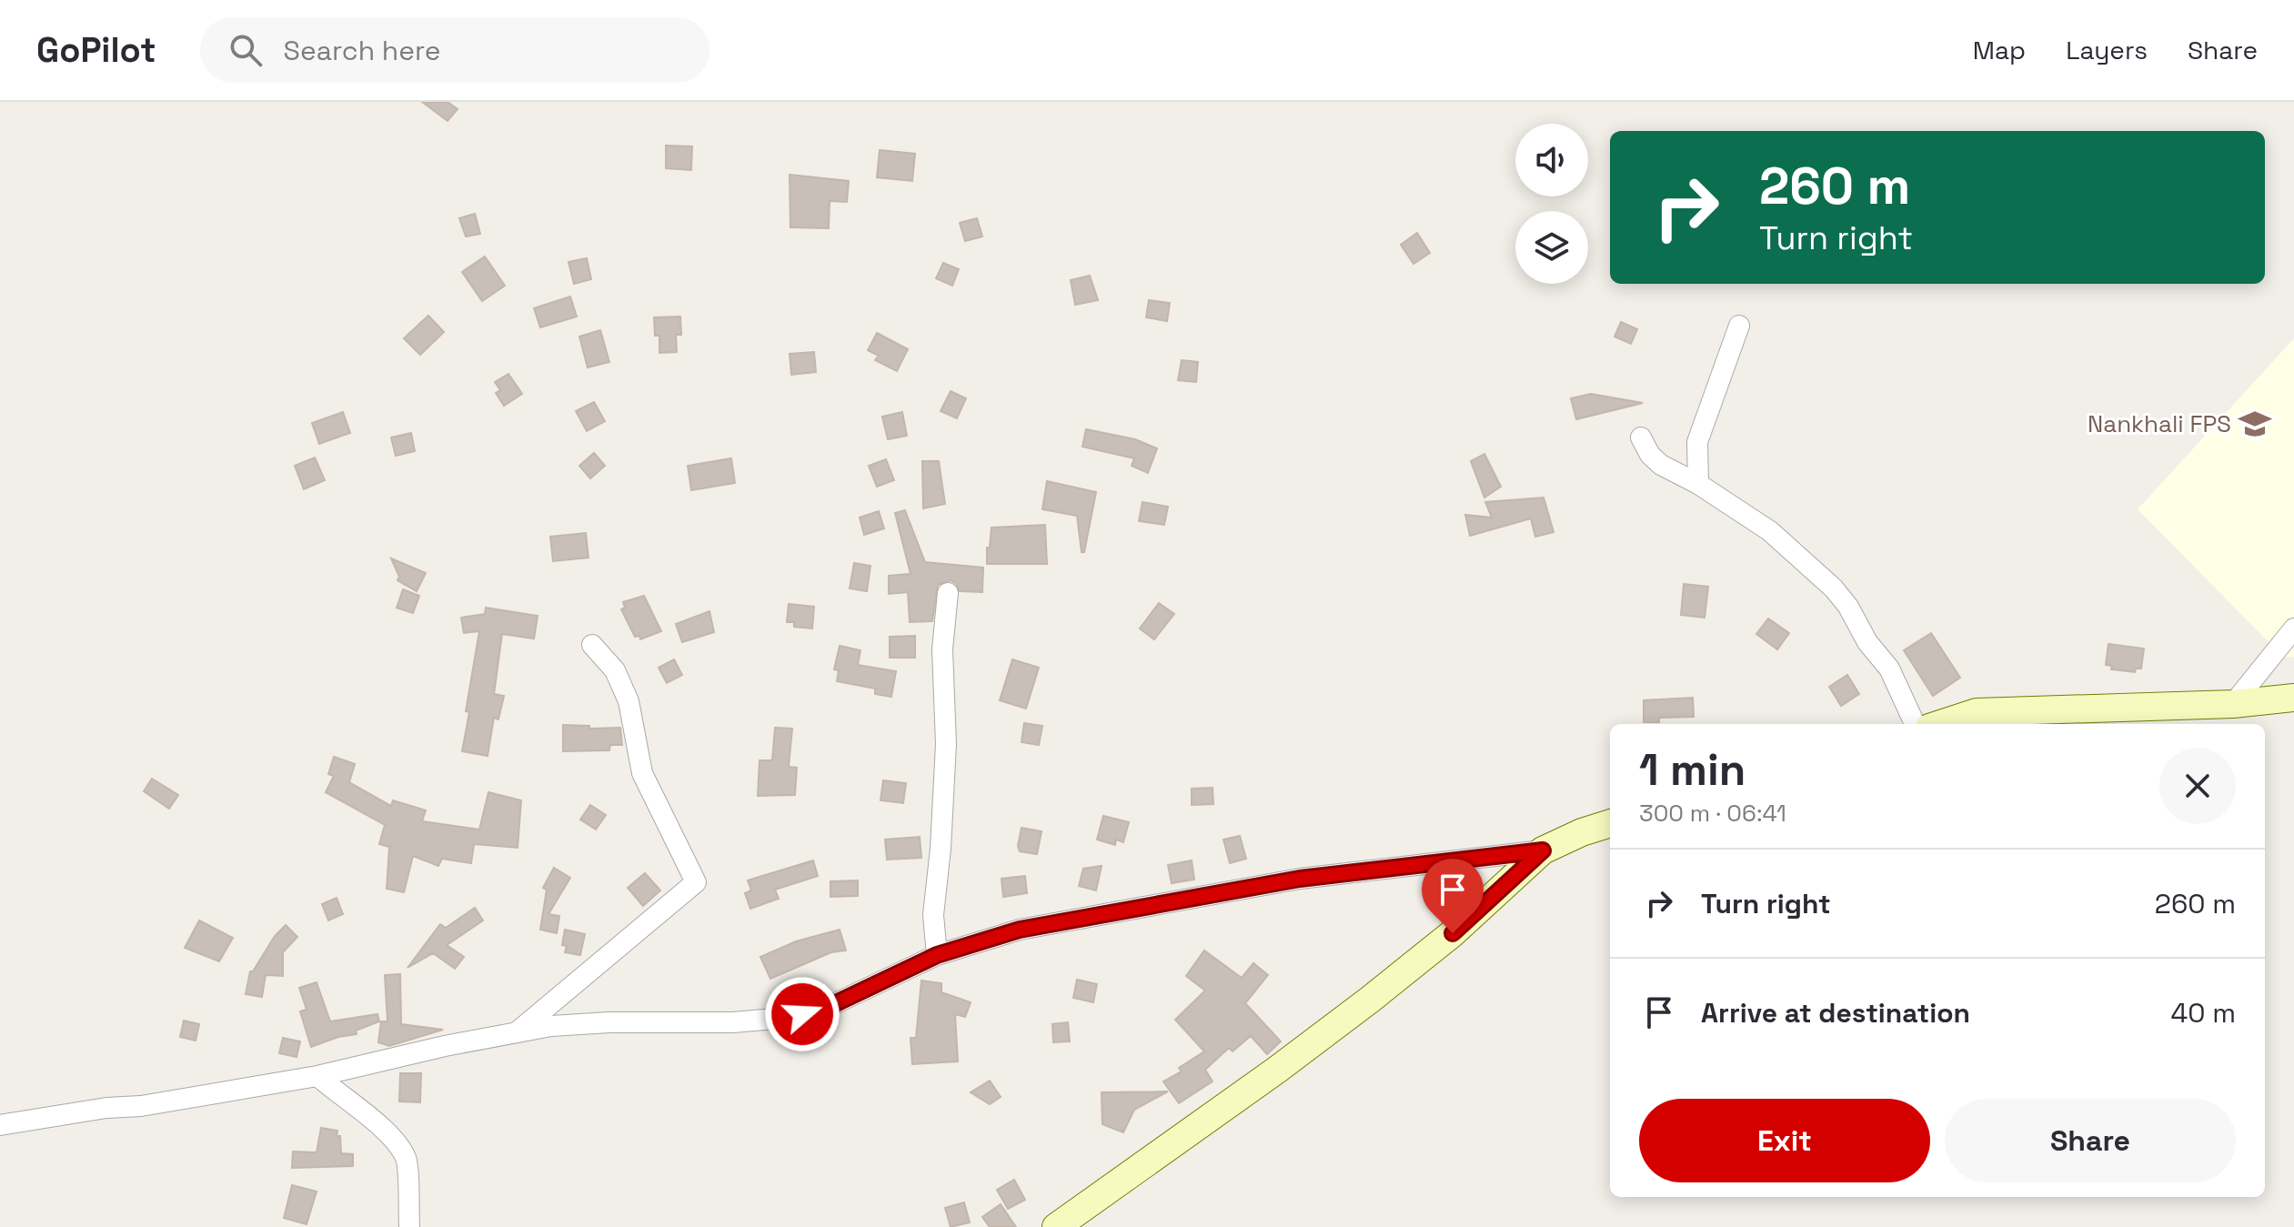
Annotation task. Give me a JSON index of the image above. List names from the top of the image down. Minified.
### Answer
{"places":{"school or university":["Nankhali FPS"]},"page":{"header":"GoPilot","search":"Search here","nav":["Map","Layers","Share"],"turn":["260 m","Turn right"],"heading":["1 min","300 m · 06:41"],"list":[{"name":"Turn right","value":"260 m"},{"name":"Arrive at destination","value":"40 m"}],"buttons":["Exit","Share"]}}
